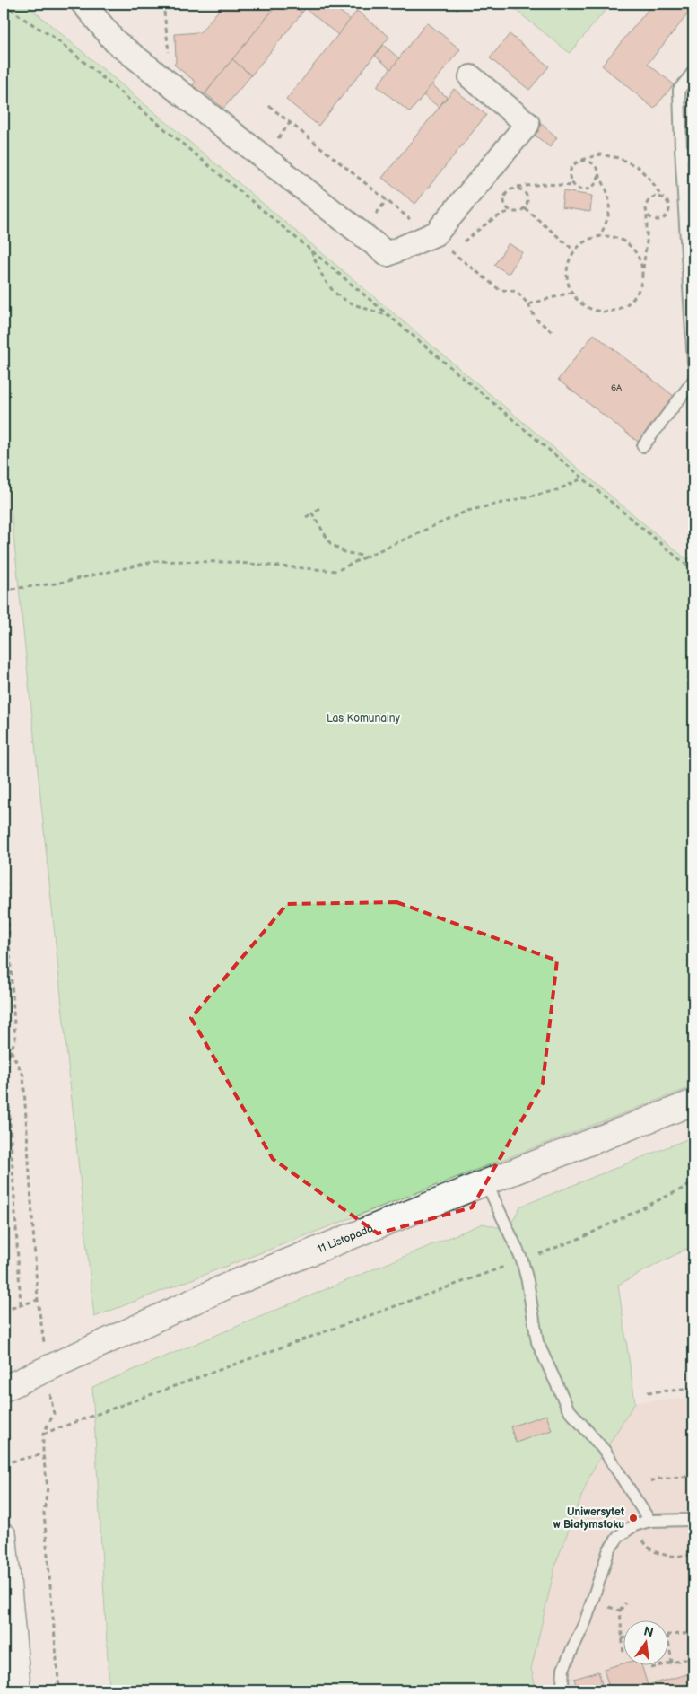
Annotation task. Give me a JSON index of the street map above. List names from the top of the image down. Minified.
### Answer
{"streets":{"street":["11 Listopada"]},"parks":["Las Komunalny"],"places":["Uniwersytet w Białymstoku"],"house_numbers":["6A"],"north":"top"}
